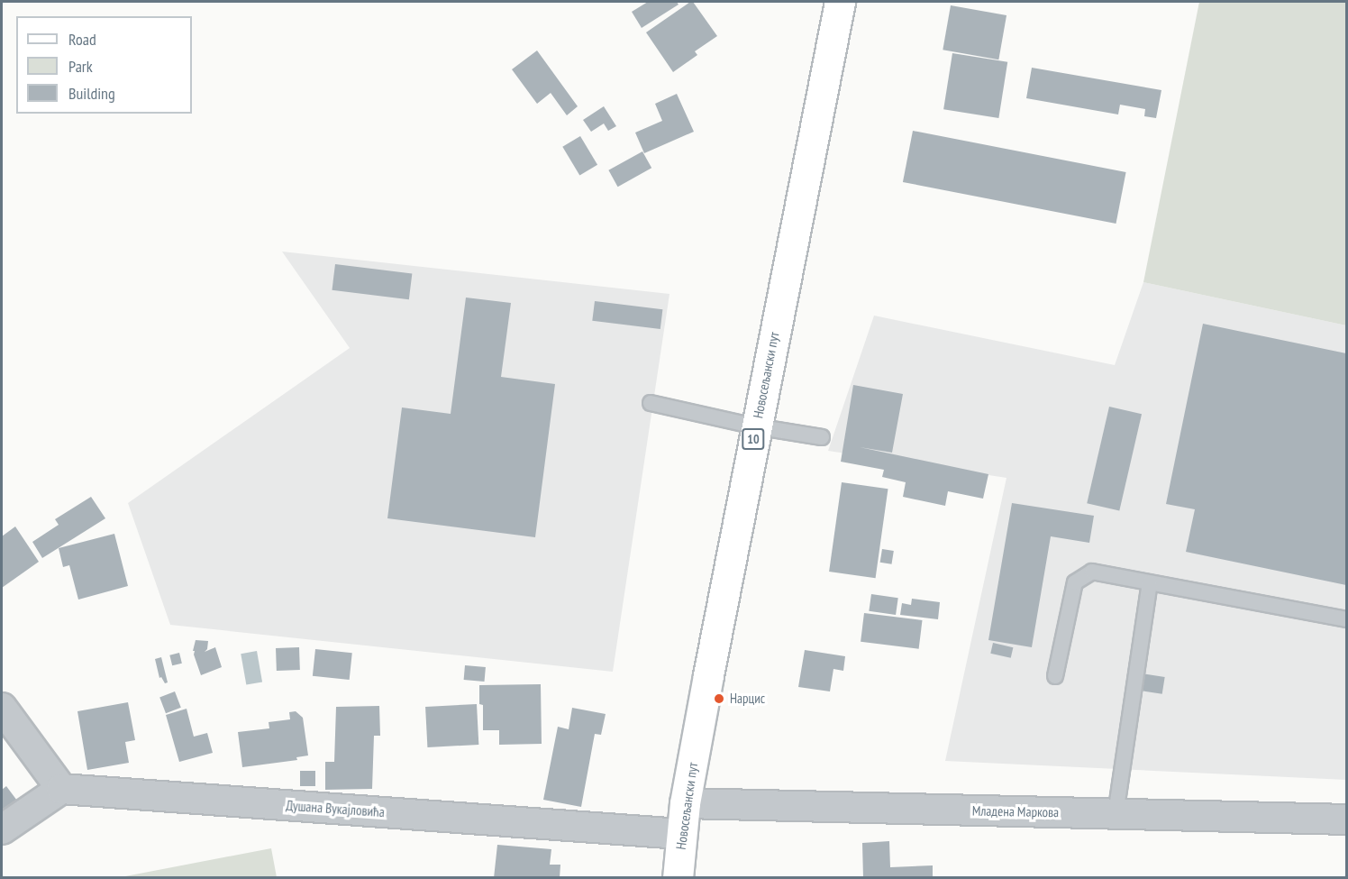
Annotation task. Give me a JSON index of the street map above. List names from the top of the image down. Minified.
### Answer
{"streets":{"main road":["Новосељански пут","10"],"street":["Душана Вукајловића","Младена Маркова"]},"crossings":[["Новосељански пут","Душана Вукајловића"],["Новосељански пут","Младена Маркова"]],"places":["Нарцис"],"legend":["Road","Park","Building"]}
